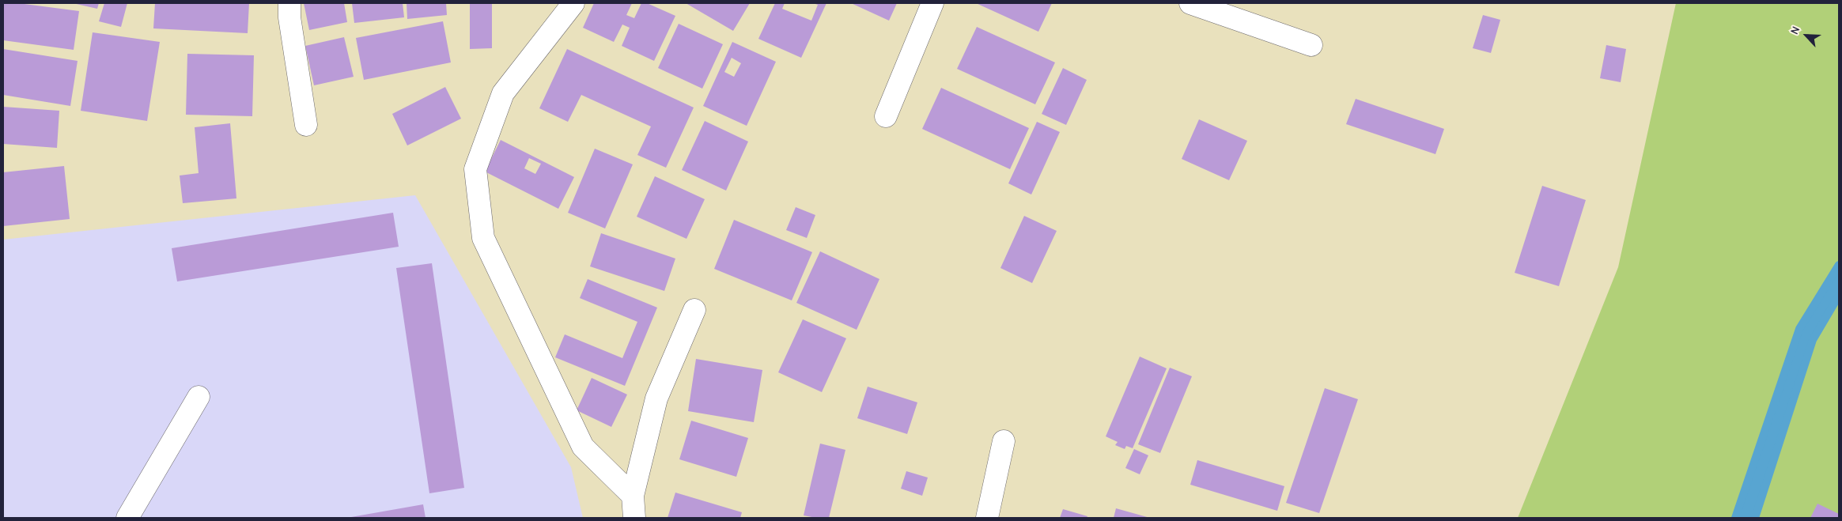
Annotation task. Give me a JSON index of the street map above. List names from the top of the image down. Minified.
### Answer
{"north":"top left"}
